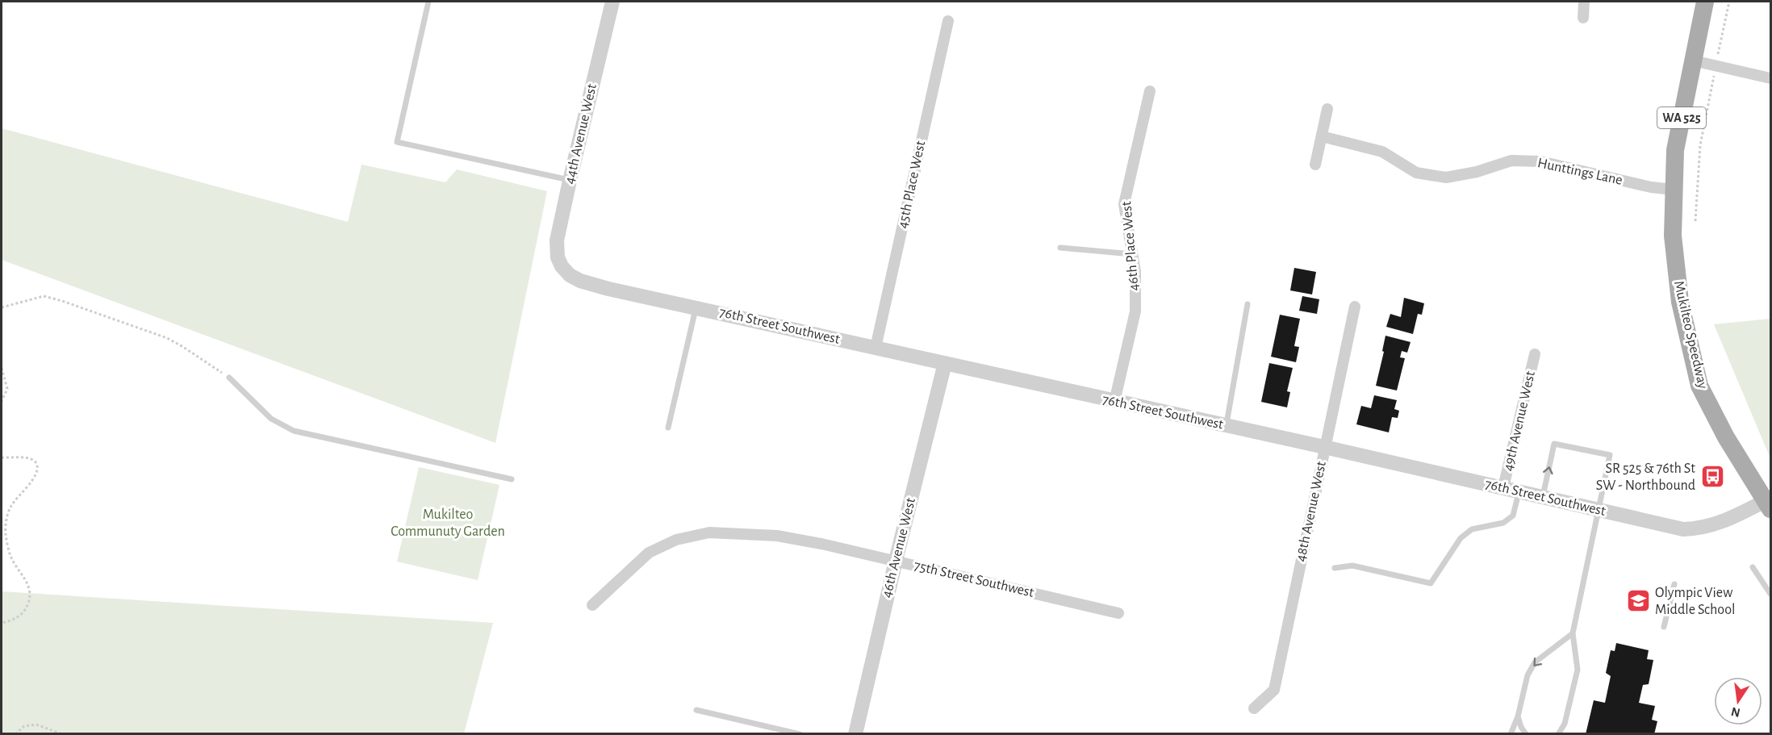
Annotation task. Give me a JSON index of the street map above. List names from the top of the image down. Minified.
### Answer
{"streets":{"main road":["WA 525","Mukilteo Speedway"],"street":["44th Avenue West","Hunttings Lane","45th Place West","46th Place West","76th Street Southwest","49th Avenue West","48th Avenue West","46th Avenue West","75th Street Southwest"]},"crossings":[["44th Avenue West","76th Street Southwest"],["Hunttings Lane","Mukilteo Speedway"],["45th Place West","76th Street Southwest"],["46th Place West","76th Street Southwest"],["76th Street Southwest","Mukilteo Speedway"],["76th Street Southwest","49th Avenue West"],["76th Street Southwest","48th Avenue West"],["76th Street Southwest","46th Avenue West"],["46th Avenue West","75th Street Southwest"]],"parks":["Mukilteo Communuty Garden"],"places":{"bus stop":["SR 525 & 76th St SW - Northbound"],"school or university":["Olympic View Middle School"]},"north":"bottom"}
